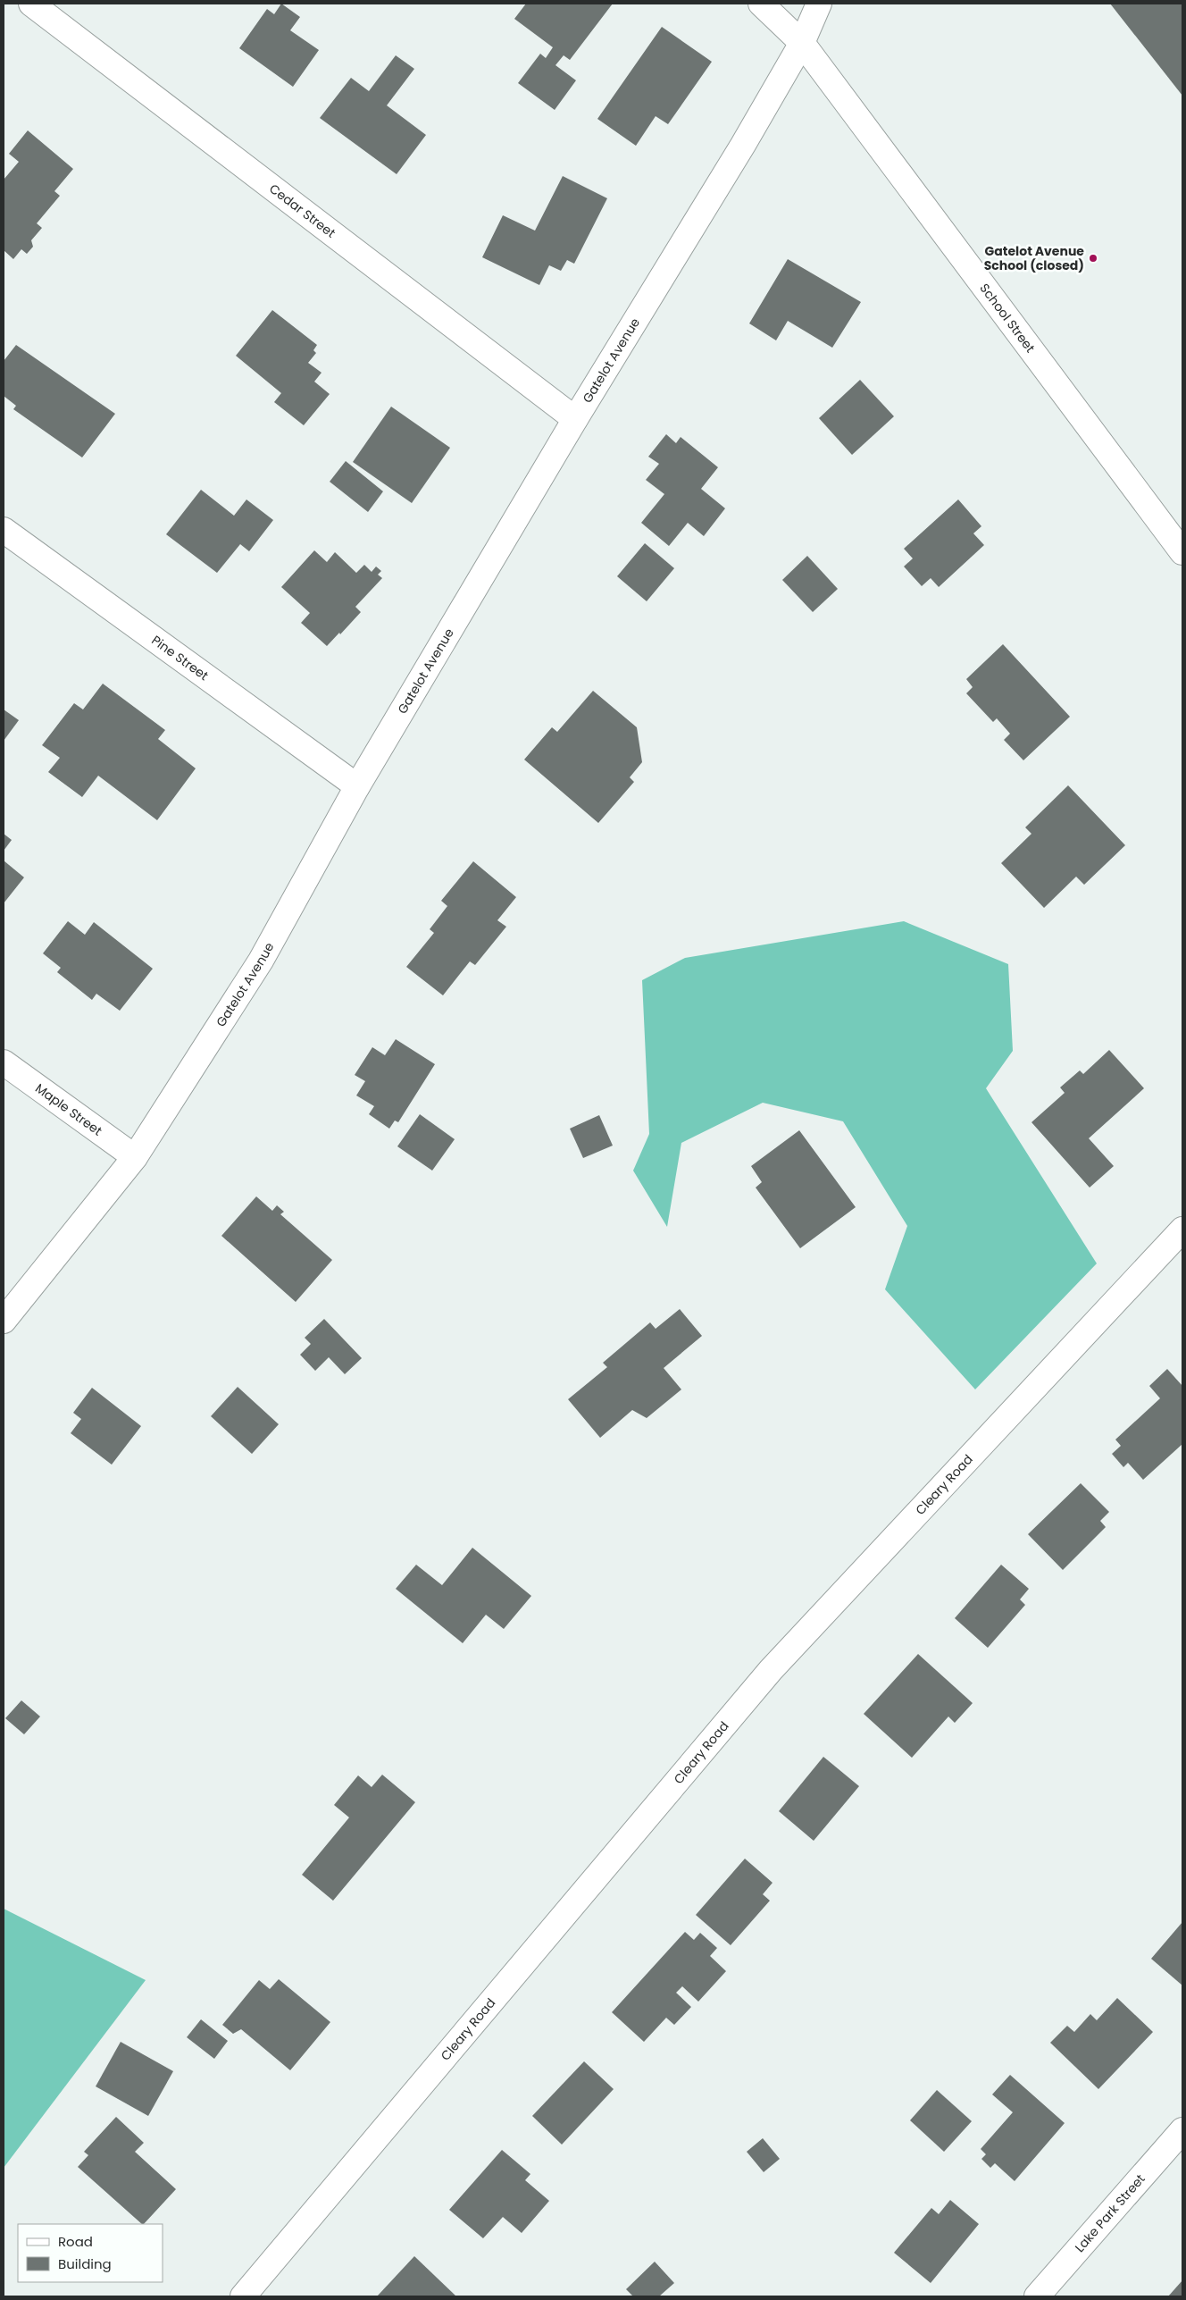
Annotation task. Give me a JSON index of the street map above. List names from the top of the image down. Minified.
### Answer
{"streets":{"street":["Cedar Street","School Street","Gatelot Avenue","Pine Street","Maple Street","Cleary Road","Lake Park Street"]},"crossings":[["Cedar Street","Gatelot Avenue"],["School Street","Gatelot Avenue"],["Gatelot Avenue","Pine Street"],["Gatelot Avenue","Maple Street"]],"places":["Gatelot Avenue School (closed)"],"legend":["Road","Building"]}
